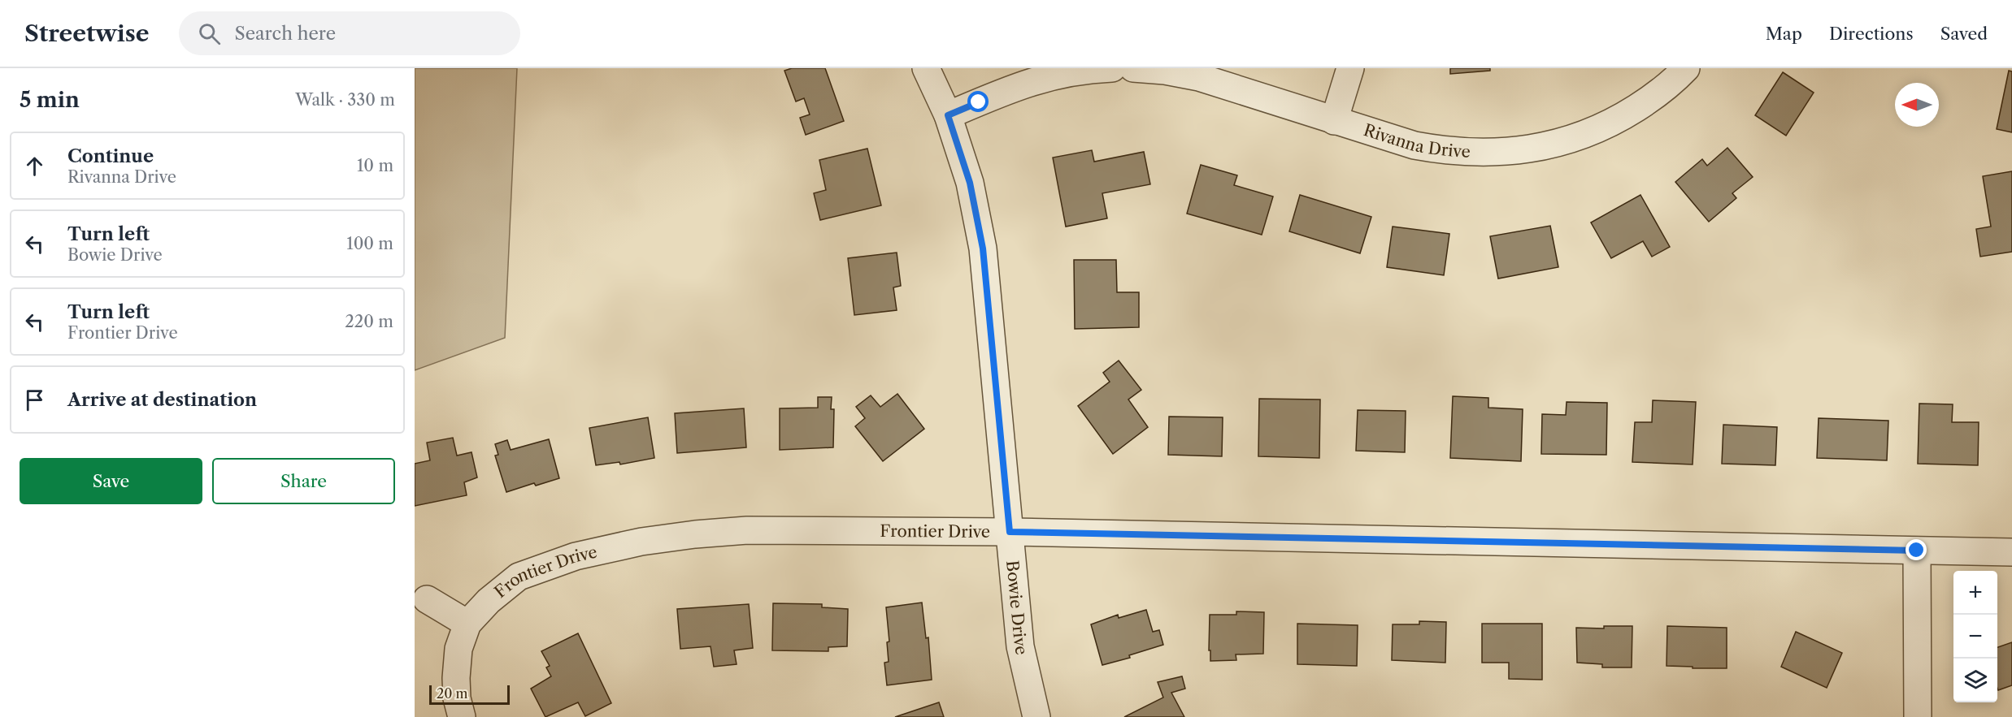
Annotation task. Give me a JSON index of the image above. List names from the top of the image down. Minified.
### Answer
{"streets":{"street":["Rivanna Drive","Frontier Drive","Bowie Drive"]},"crossings":[["Frontier Drive","Bowie Drive"]],"scale_bar":"20 m","north":"left","page":{"header":"Streetwise","search":"Search here","nav":["Map","Directions","Saved"],"heading":["5 min","Walk · 330 m"],"list":[["Continue","Rivanna Drive","10 m"],["Turn left","Bowie Drive","100 m"],["Turn left","Frontier Drive","220 m"],"Arrive at destination"],"buttons":["Save","Share"],"map_buttons":["+","−"],"scale":"20 m"}}
